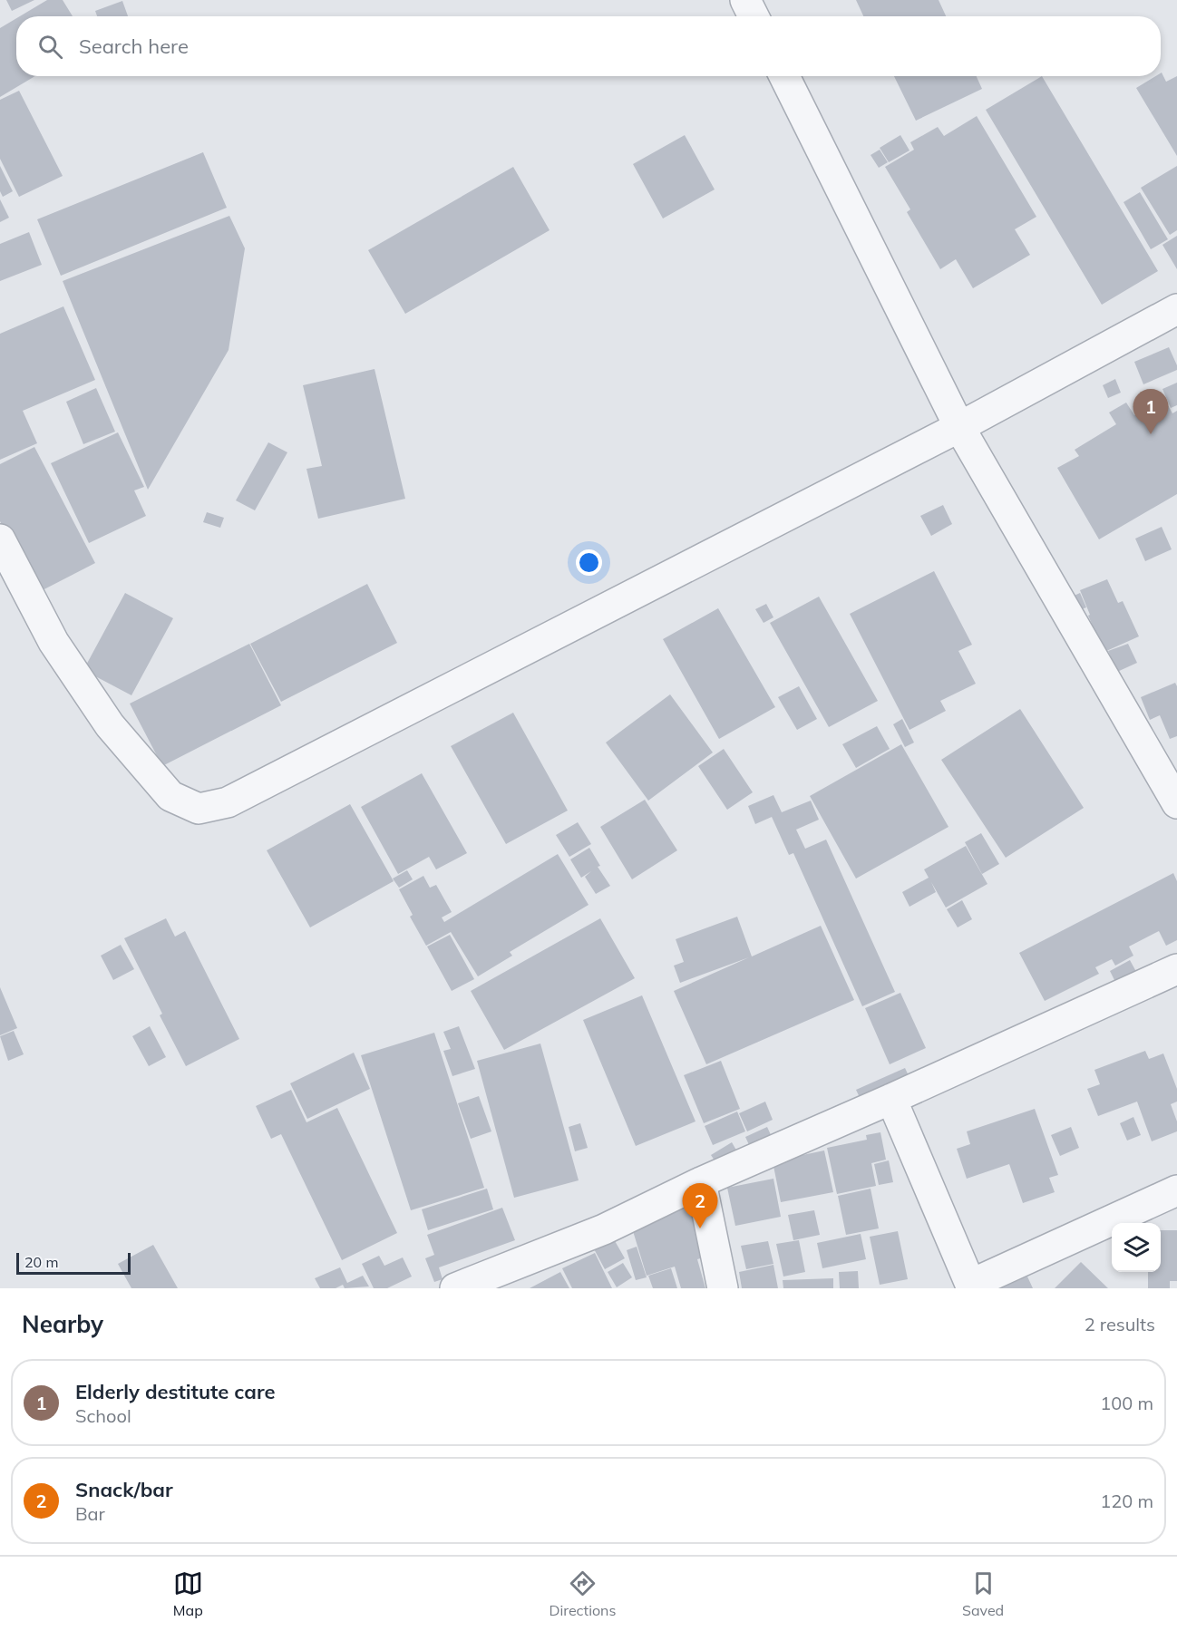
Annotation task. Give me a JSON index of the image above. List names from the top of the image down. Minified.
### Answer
{"scale_bar":"20 m","page":{"search":"Search here","pins":["1","2"],"scale":"20 m","heading":["Nearby","2 results"],"list":[{"mark":"1","name":"Elderly destitute care","note":"School","value":"100 m"},{"mark":"2","name":"Snack/bar","note":"Bar","value":"120 m"}],"nav":["Map","Directions","Saved"]}}
